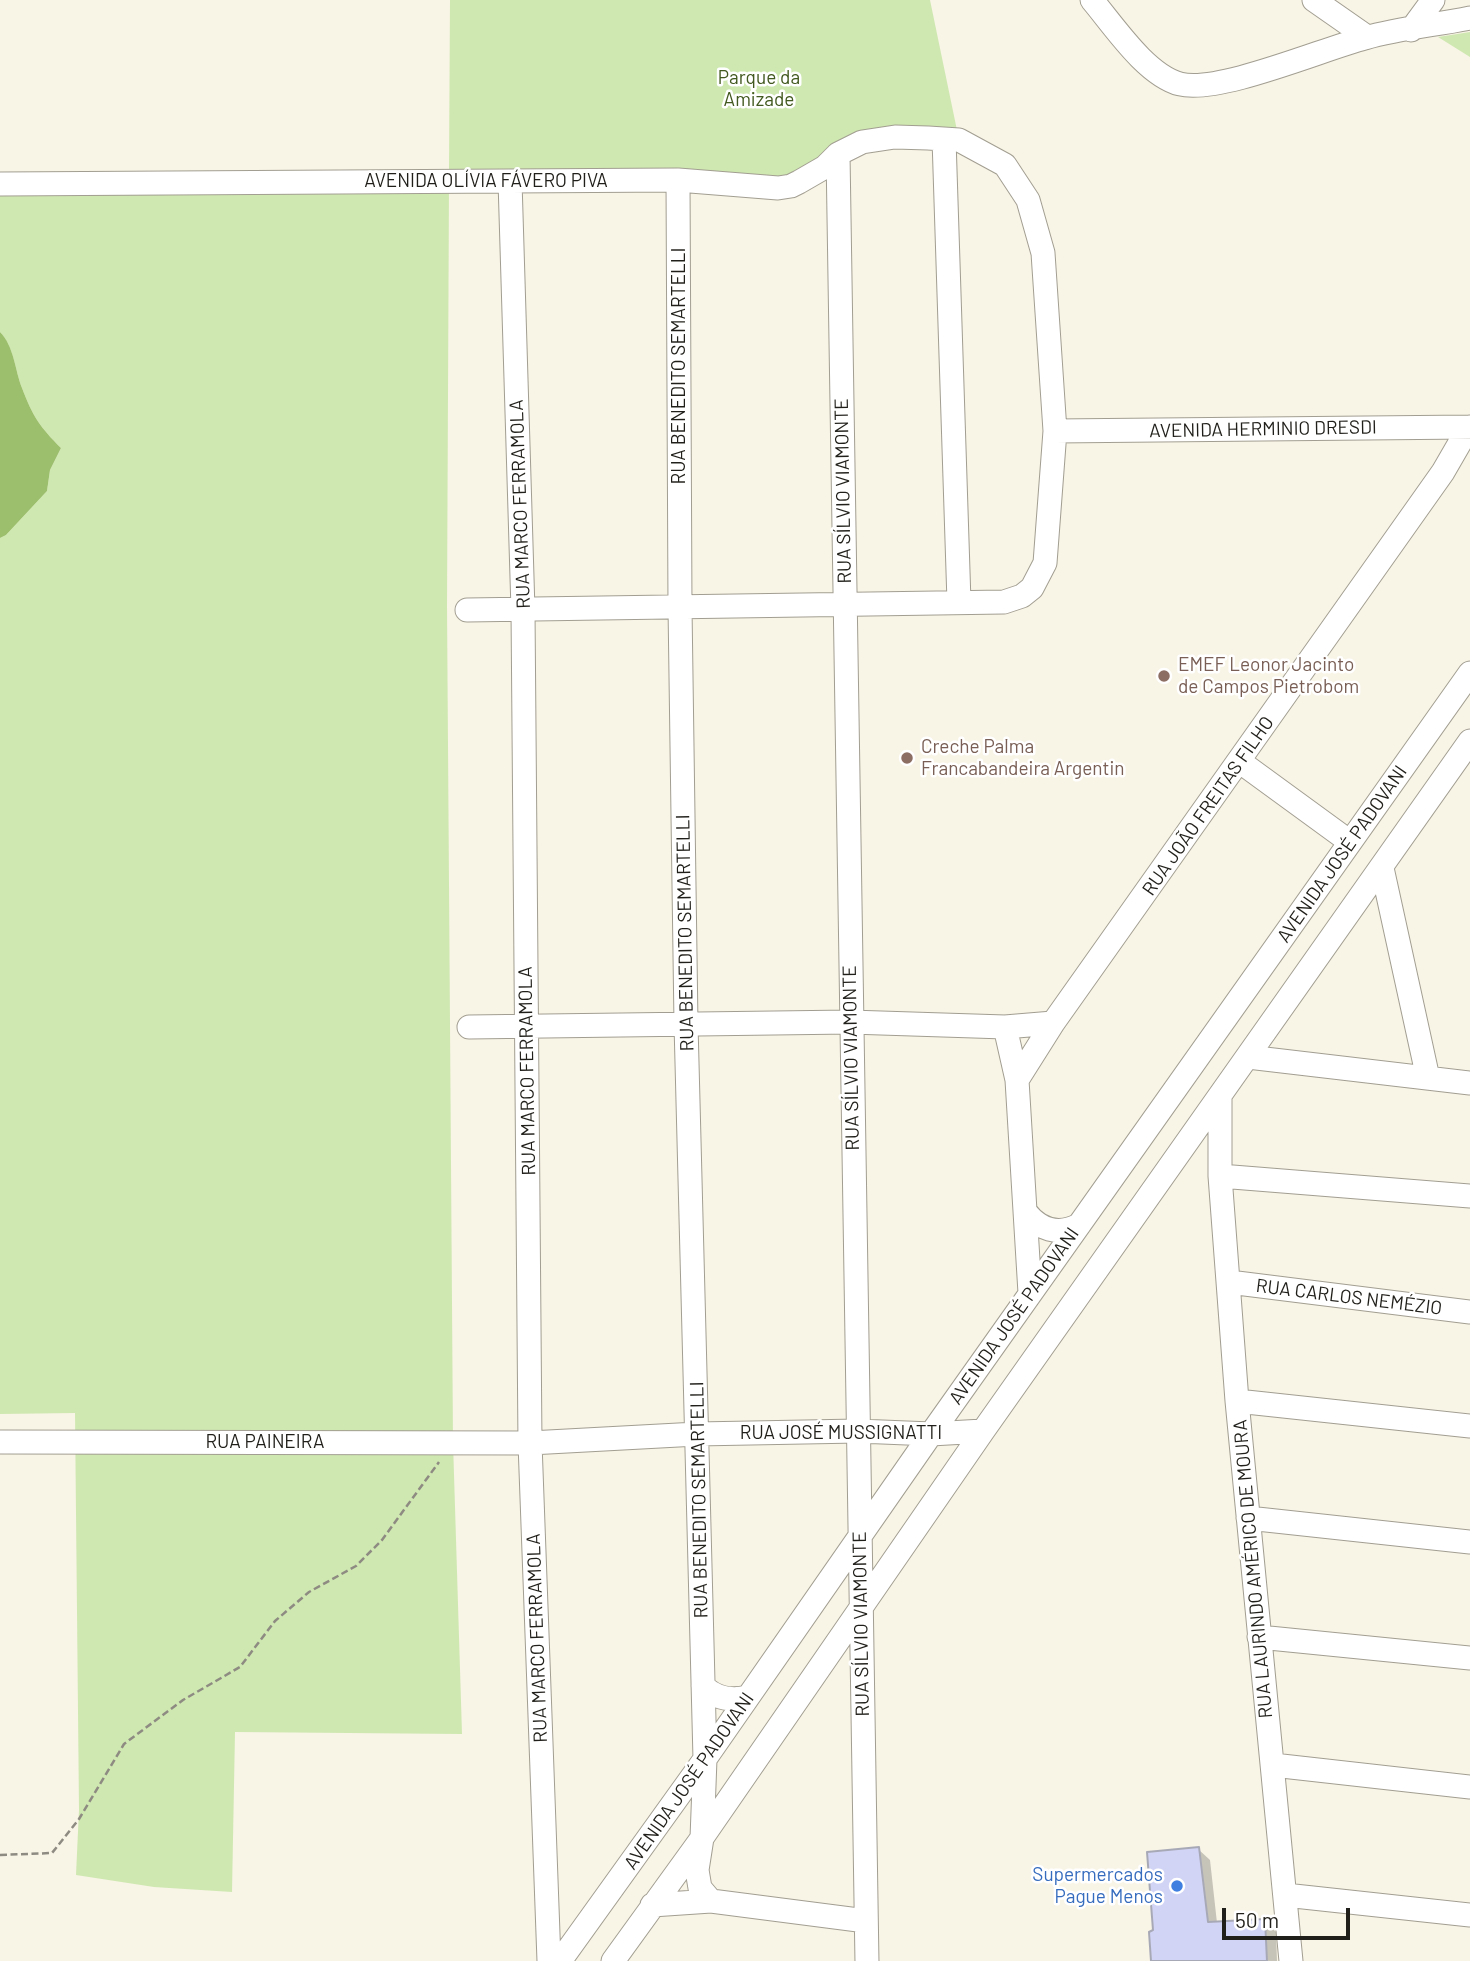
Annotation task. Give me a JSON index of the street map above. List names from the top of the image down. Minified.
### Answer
{"streets":{"street":["AVENIDA OLÍVIA FÁVERO PIVA","RUA BENEDITO SEMARTELLI","AVENIDA HERMINIO DRESDI","RUA SÍLVIO VIAMONTE","RUA MARCO FERRAMOLA","RUA JOÃO FREITAS FILHO","AVENIDA JOSÉ PADOVANI","RUA CARLOS NEMÉZIO","RUA JOSÉ MUSSIGNATTI","RUA PAINEIRA","RUA LAURINDO AMÉRICO DE MOURA"]},"crossings":[["AVENIDA OLÍVIA FÁVERO PIVA","RUA BENEDITO SEMARTELLI"],["AVENIDA OLÍVIA FÁVERO PIVA","RUA SÍLVIO VIAMONTE"],["AVENIDA OLÍVIA FÁVERO PIVA","RUA MARCO FERRAMOLA"],["RUA BENEDITO SEMARTELLI","AVENIDA JOSÉ PADOVANI"],["RUA BENEDITO SEMARTELLI","RUA JOSÉ MUSSIGNATTI"],["AVENIDA HERMINIO DRESDI","RUA JOÃO FREITAS FILHO"],["RUA SÍLVIO VIAMONTE","AVENIDA JOSÉ PADOVANI"],["RUA SÍLVIO VIAMONTE","RUA JOSÉ MUSSIGNATTI"],["RUA MARCO FERRAMOLA","RUA JOSÉ MUSSIGNATTI"],["RUA MARCO FERRAMOLA","RUA PAINEIRA"],["AVENIDA JOSÉ PADOVANI","RUA JOSÉ MUSSIGNATTI"],["RUA CARLOS NEMÉZIO","RUA LAURINDO AMÉRICO DE MOURA"],["RUA JOSÉ MUSSIGNATTI","RUA PAINEIRA"]],"parks":["Parque da Amizade"],"places":["EMEF Leonor Jacinto de Campos Pietrobom","Creche Palma Francabandeira Argentin","Supermercados Pague Menos"],"scale_bar":"50 m"}
